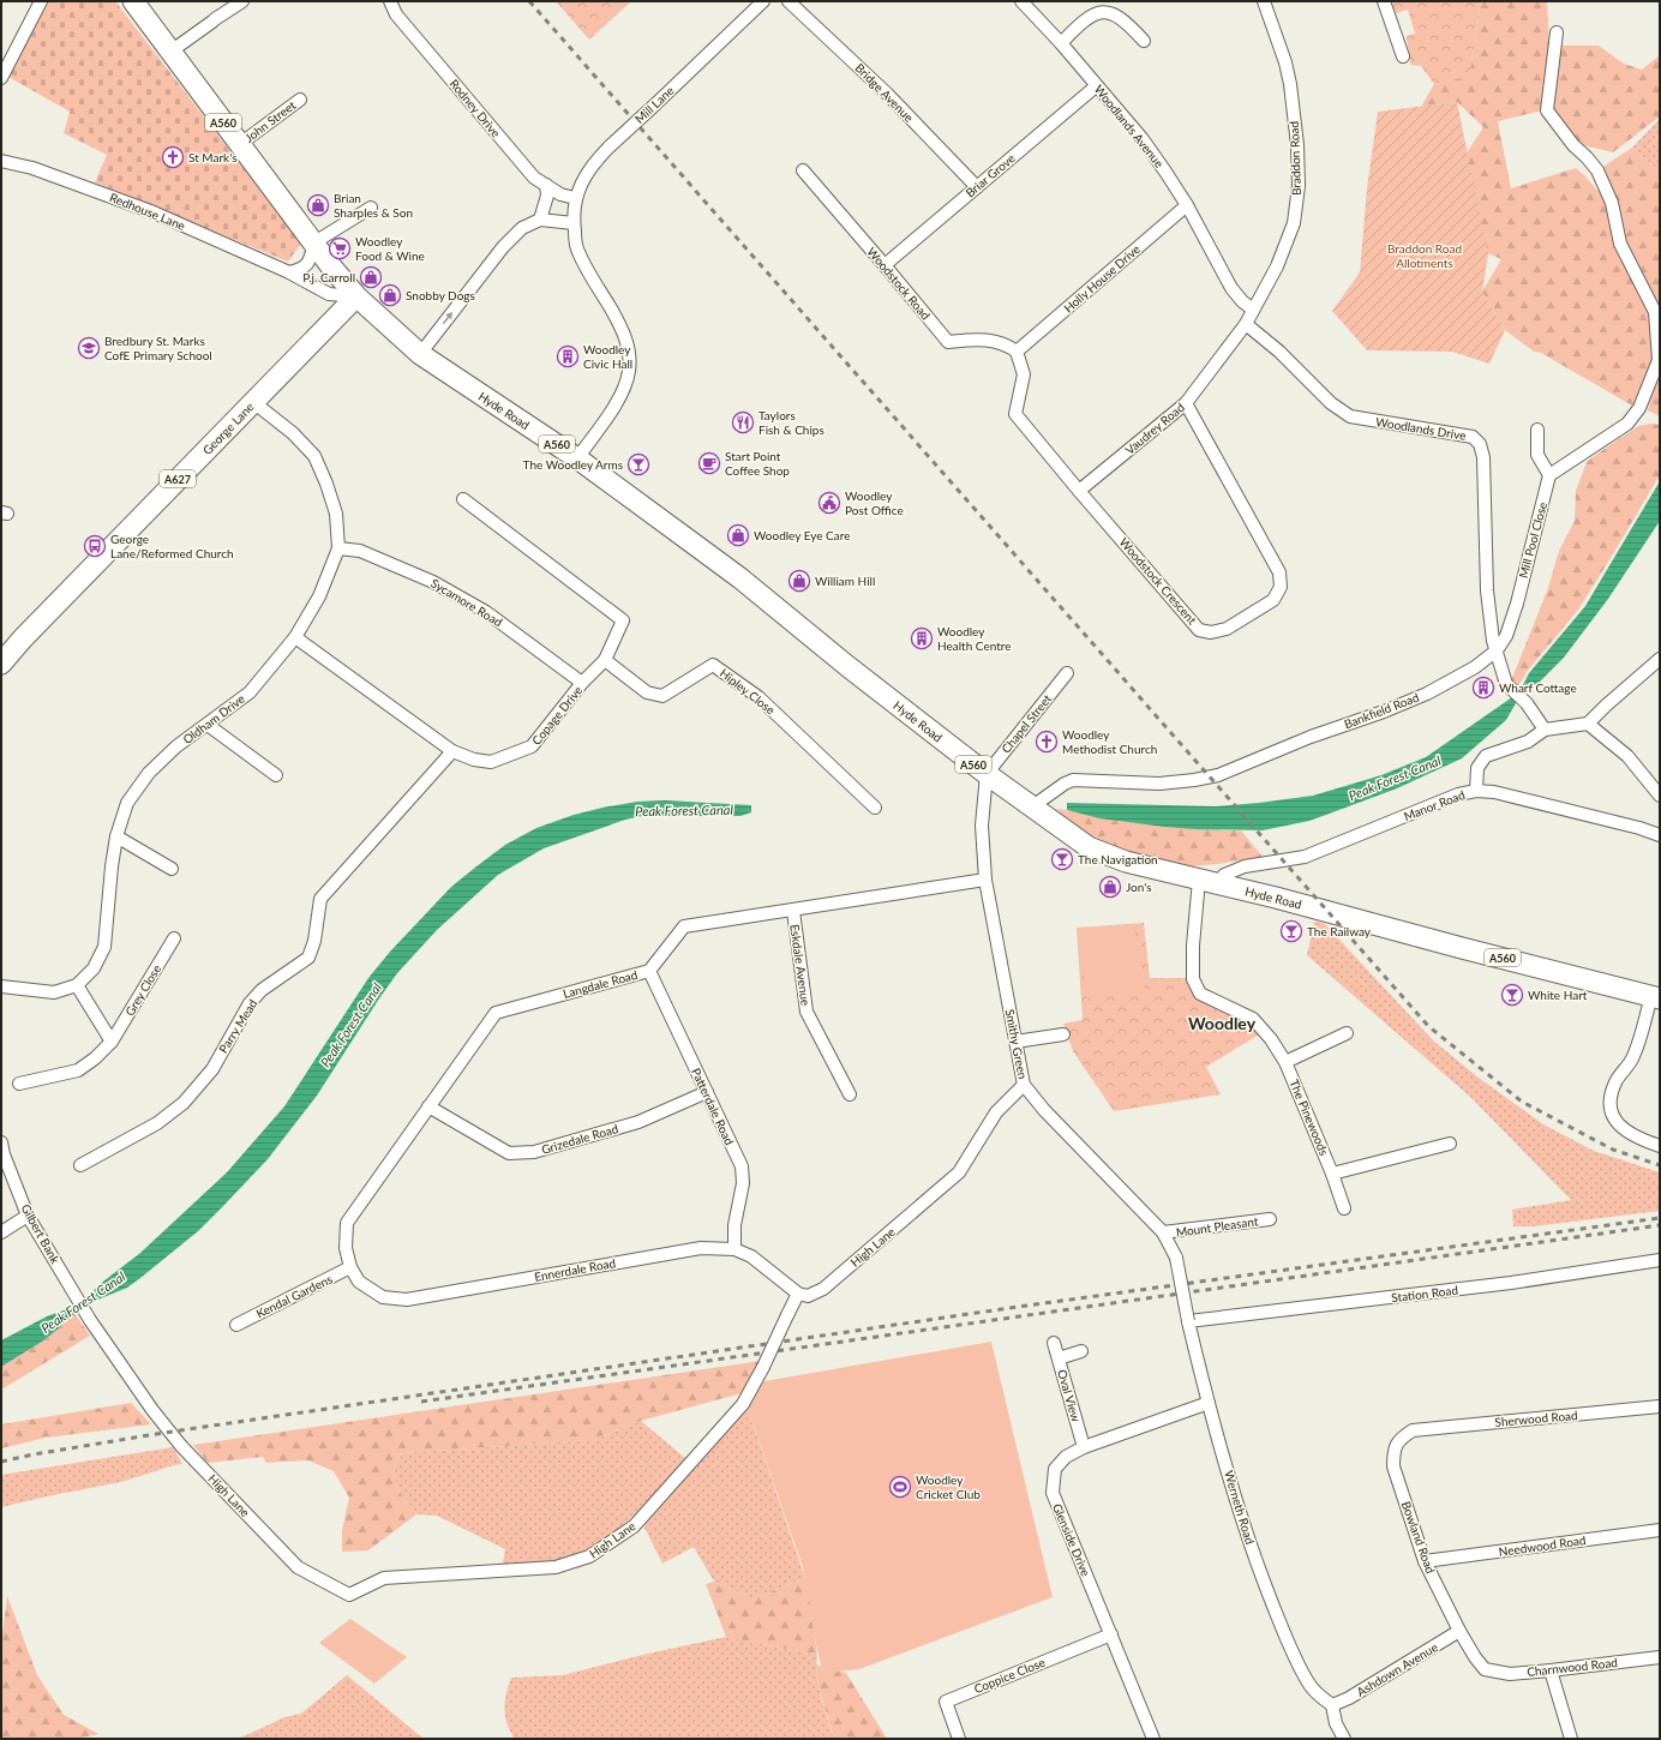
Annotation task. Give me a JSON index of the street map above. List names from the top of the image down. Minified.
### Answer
{"streets":{"main road":["A560","Hyde Road","George Lane","A627"],"street":["Bridge Avenue","Mill Lane","Rodney Drive","John Street","Woodlands Avenue","Braddon Road","Briar Grove","Redhouse Lane","Holly House Drive","Woodstock Road","Vaudrey Road","Woodlands Drive","Mill Pool Close","Woodstock Crescent","Sycamore Road","Hipley Close","Bankfield Road","Copage Drive","Oldham Drive","Chapel Street","Manor Road","Eskdale Avenue","Langdale Road","Grey Close","Parry Mead","Smithy Green","Patterdale Road","The Pinewoods","Grizedale Road","Mount Pleasant","Gilbert Bank","High Lane","Ennerdale Road","Station Road","Kendal Gardens","Oval View","Sherwood Road","Werneth Road","Bowland Road","Glenside Drive","Needwood Road","Charnwood Road","Ashdown Avenue","Coppice Close"]},"crossings":[["Bridge Avenue","Briar Grove"],["Mill Lane","Rodney Drive"],["Mill Lane","Hyde Road"],["John Street","A560"],["A560","Hyde Road"],["Woodlands Avenue","Braddon Road"],["Woodlands Avenue","Briar Grove"],["Woodlands Avenue","Holly House Drive"],["Woodlands Avenue","Vaudrey Road"],["Braddon Road","Vaudrey Road"],["Briar Grove","Woodstock Road"],["Redhouse Lane","Hyde Road"],["Redhouse Lane","George Lane"],["Holly House Drive","Woodstock Road"],["Holly House Drive","Woodstock Crescent"],["Woodstock Road","Woodstock Crescent"],["Hyde Road","George Lane"],["Hyde Road","Bankfield Road"],["Hyde Road","Chapel Street"],["Hyde Road","Manor Road"],["Hyde Road","Smithy Green"],["Hyde Road","The Pinewoods"],["George Lane","Oldham Drive"],["Vaudrey Road","Woodlands Drive"],["Vaudrey Road","Woodstock Crescent"],["Woodlands Drive","Mill Pool Close"],["Woodlands Drive","Bankfield Road"],["Mill Pool Close","Bankfield Road"],["Sycamore Road","Copage Drive"],["Sycamore Road","Oldham Drive"],["Hipley Close","Copage Drive"],["Copage Drive","Oldham Drive"],["Copage Drive","Parry Mead"],["Chapel Street","Smithy Green"],["Manor Road","The Pinewoods"],["Eskdale Avenue","Langdale Road"],["Langdale Road","Smithy Green"],["Langdale Road","Patterdale Road"],["Langdale Road","Grizedale Road"],["Langdale Road","Ennerdale Road"],["Langdale Road","Kendal Gardens"],["Smithy Green","Mount Pleasant"],["Smithy Green","High Lane"],["Smithy Green","Werneth Road"],["Patterdale Road","Grizedale Road"],["Patterdale Road","Ennerdale Road"],["Gilbert Bank","High Lane"],["High Lane","Ennerdale Road"],["Ennerdale Road","Kendal Gardens"],["Station Road","Werneth Road"],["Oval View","Glenside Drive"],["Sherwood Road","Bowland Road"],["Werneth Road","Glenside Drive"],["Werneth Road","Ashdown Avenue"],["Bowland Road","Needwood Road"],["Bowland Road","Charnwood Road"],["Bowland Road","Ashdown Avenue"],["Glenside Drive","Coppice Close"]],"districts":["Woodley"],"water":["Peak Forest Canal"],"parks":["Braddon Road Allotments"],"places":{"church":["St Mark's","Woodley Methodist Church"],"shop":["Brian Sharples & Son","P.j. Carroll","Snobby Dogs","Woodley Eye Care","William Hill","Jon's"],"supermarket":["Woodley Food & Wine"],"school or university":["Bredbury St. Marks CofE Primary School"],"building":["Woodley Civic Hall","Woodley Health Centre","Wharf Cottage"],"restaurant":["Taylors Fish & Chips"],"cafe":["Start Point Coffee Shop"],"bar":["The Woodley Arms","The Navigation","The Railway","White Hart"],"public building":["Woodley Post Office"],"bus stop":["George Lane/Reformed Church"],"sports":["Woodley Cricket Club"]}}
